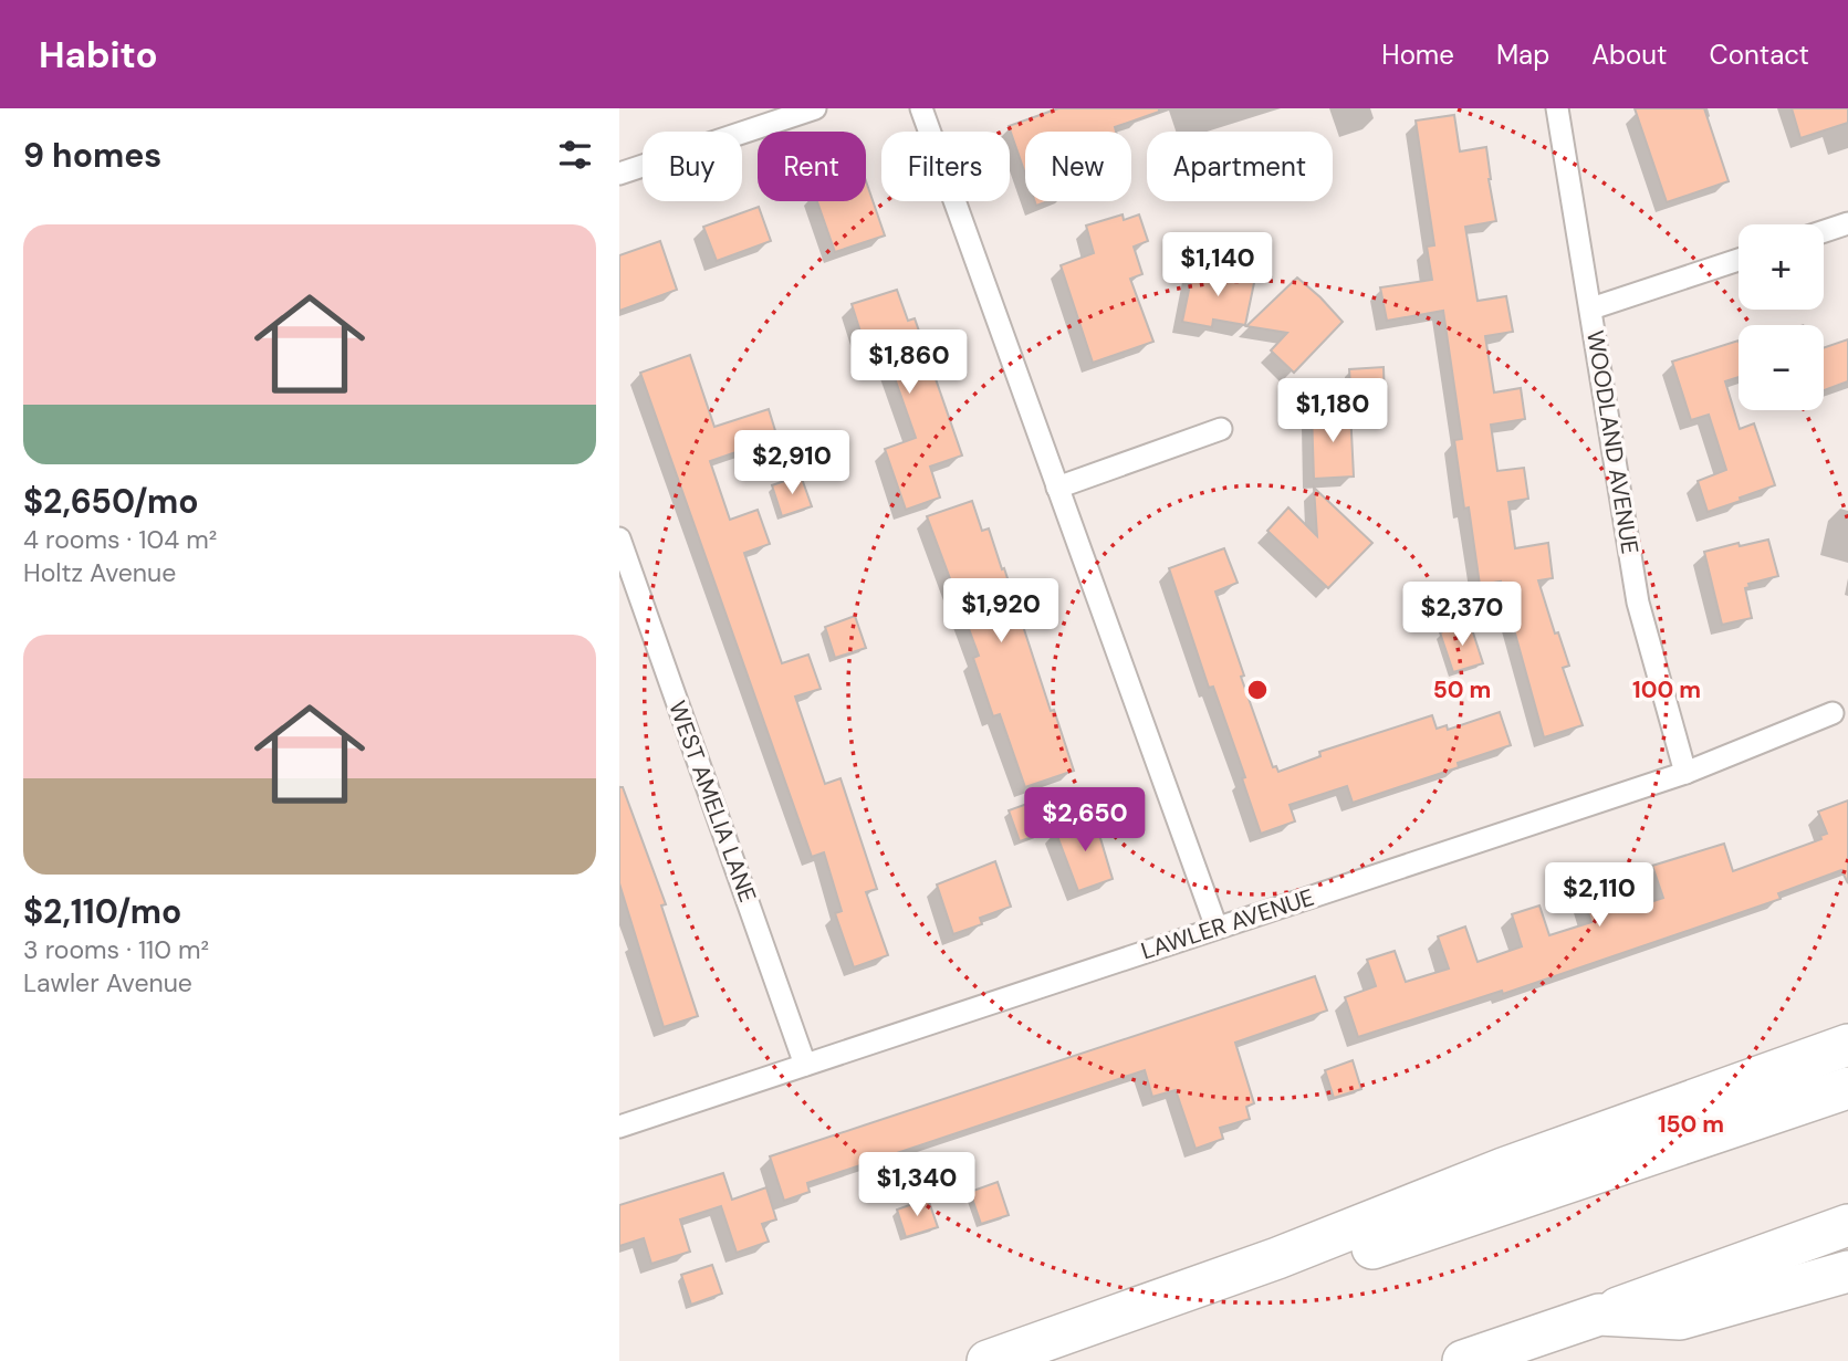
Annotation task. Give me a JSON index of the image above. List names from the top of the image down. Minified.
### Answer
{"streets":{"street":["WOODLAND AVENUE","WEST AMELIA LANE","LAWLER AVENUE"]},"crossings":[["WOODLAND AVENUE","LAWLER AVENUE"],["WEST AMELIA LANE","LAWLER AVENUE"]],"page":{"header":"Habito","nav":["Home","Map","About","Contact"],"heading":"9 homes","chip":["Buy","Rent","Filters","New","Apartment"],"list":[{"name":"$2,650/mo","note":"4 rooms · 104 m² · Holtz Avenue"},{"name":"$2,110/mo","note":"3 rooms · 110 m² · Lawler Avenue"}],"map_buttons":["+","−"],"price":["$1,140","$1,860","$1,180","$2,910","$1,920","$2,370","$2,650","$2,110","$1,340"]},"rings":["50 m","100 m","150 m"]}
